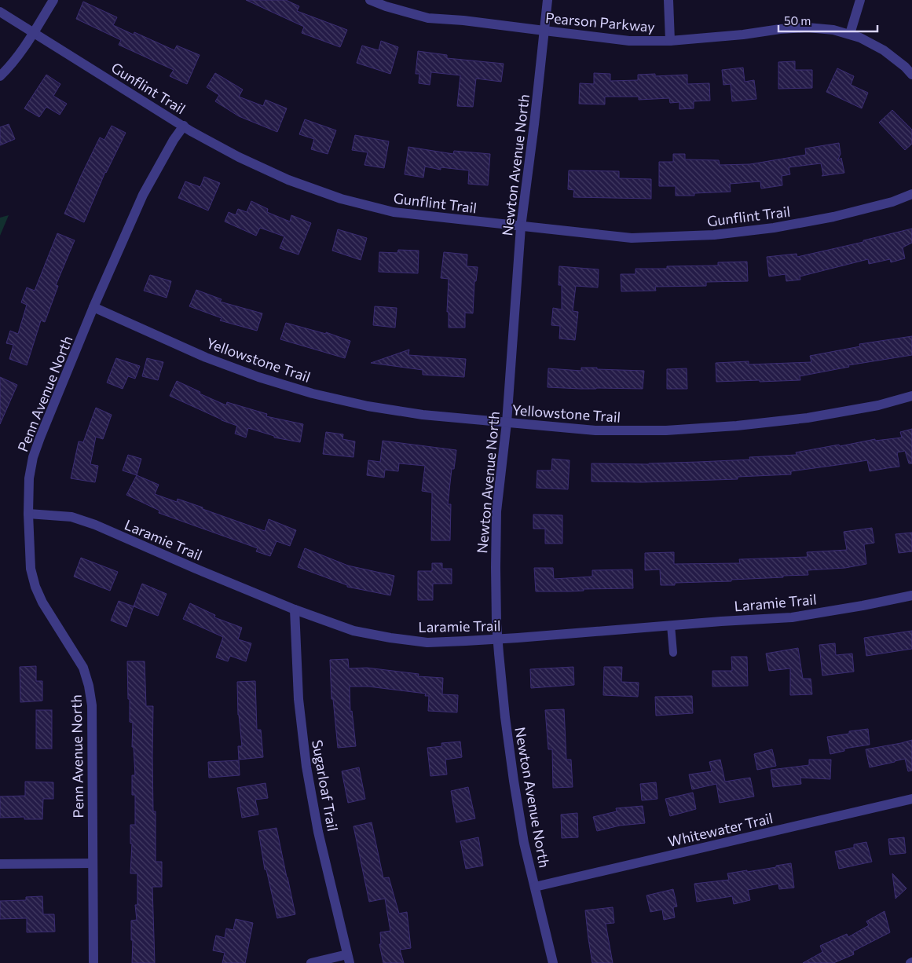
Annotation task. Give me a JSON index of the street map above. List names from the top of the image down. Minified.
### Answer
{"streets":{"street":["Pearson Parkway","Gunflint Trail","Newton Avenue North","Yellowstone Trail","Penn Avenue North","Laramie Trail","Sugarloaf Trail","Whitewater Trail"]},"crossings":[["Pearson Parkway","Newton Avenue North"],["Gunflint Trail","Newton Avenue North"],["Gunflint Trail","Penn Avenue North"],["Newton Avenue North","Yellowstone Trail"],["Newton Avenue North","Laramie Trail"],["Newton Avenue North","Whitewater Trail"],["Yellowstone Trail","Penn Avenue North"],["Penn Avenue North","Laramie Trail"],["Laramie Trail","Sugarloaf Trail"]],"scale_bar":"50 m"}
